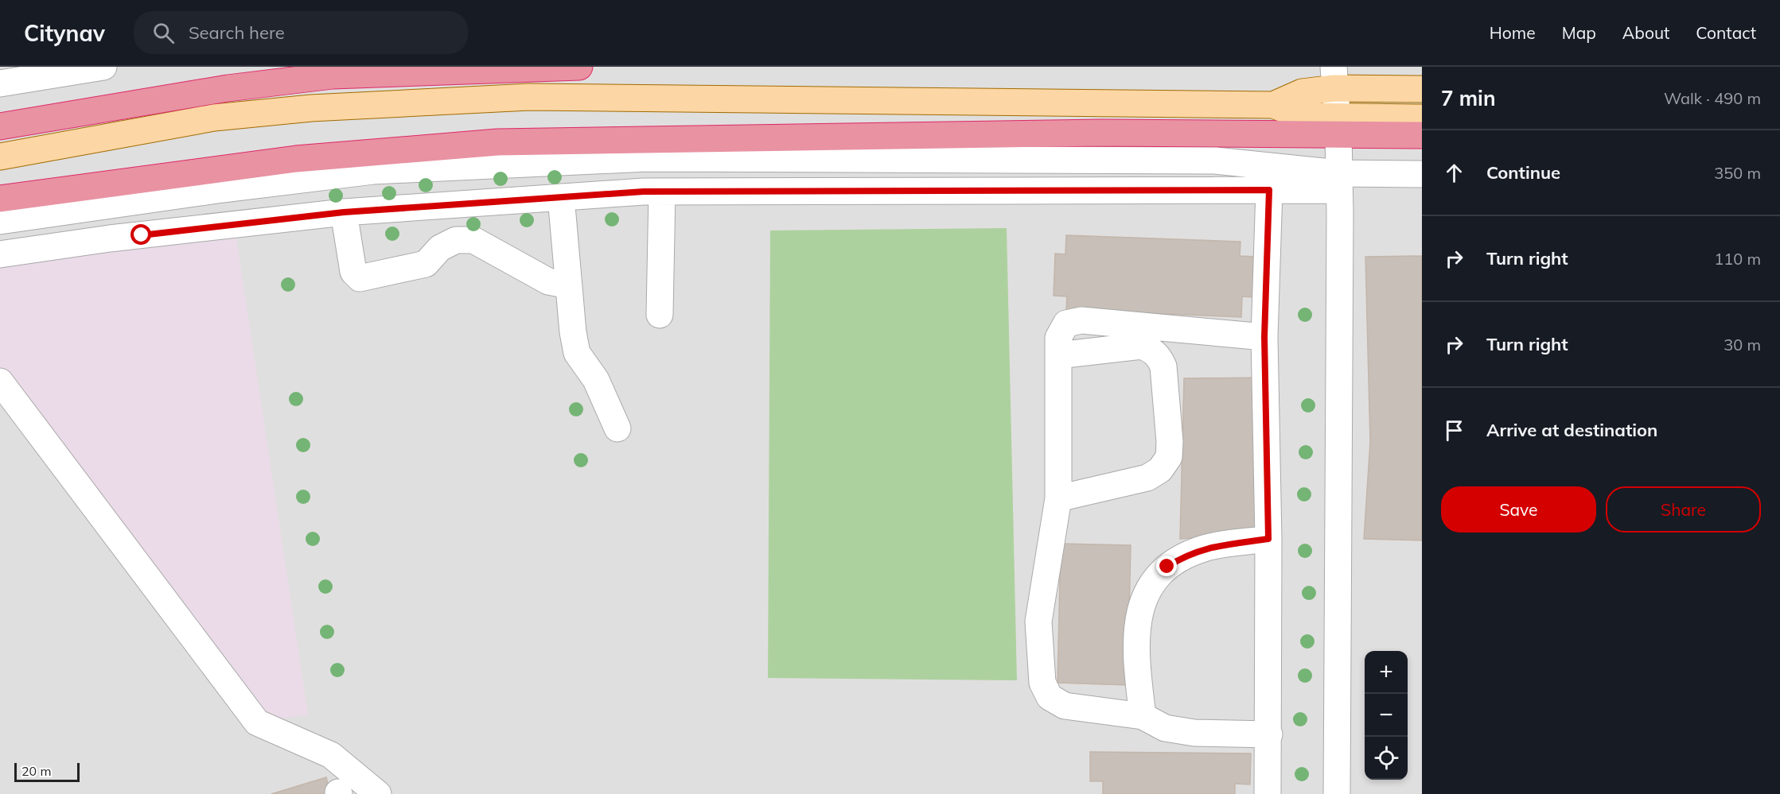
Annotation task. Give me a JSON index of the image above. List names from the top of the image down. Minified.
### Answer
{"scale_bar":"20 m","page":{"header":"Citynav","search":"Search here","nav":["Home","Map","About","Contact"],"heading":["7 min","Walk · 490 m"],"list":[["Continue","350 m"],["Turn right","110 m"],["Turn right","30 m"],"Arrive at destination"],"buttons":["Save","Share"],"map_buttons":["+","−"],"scale":"20 m"}}
